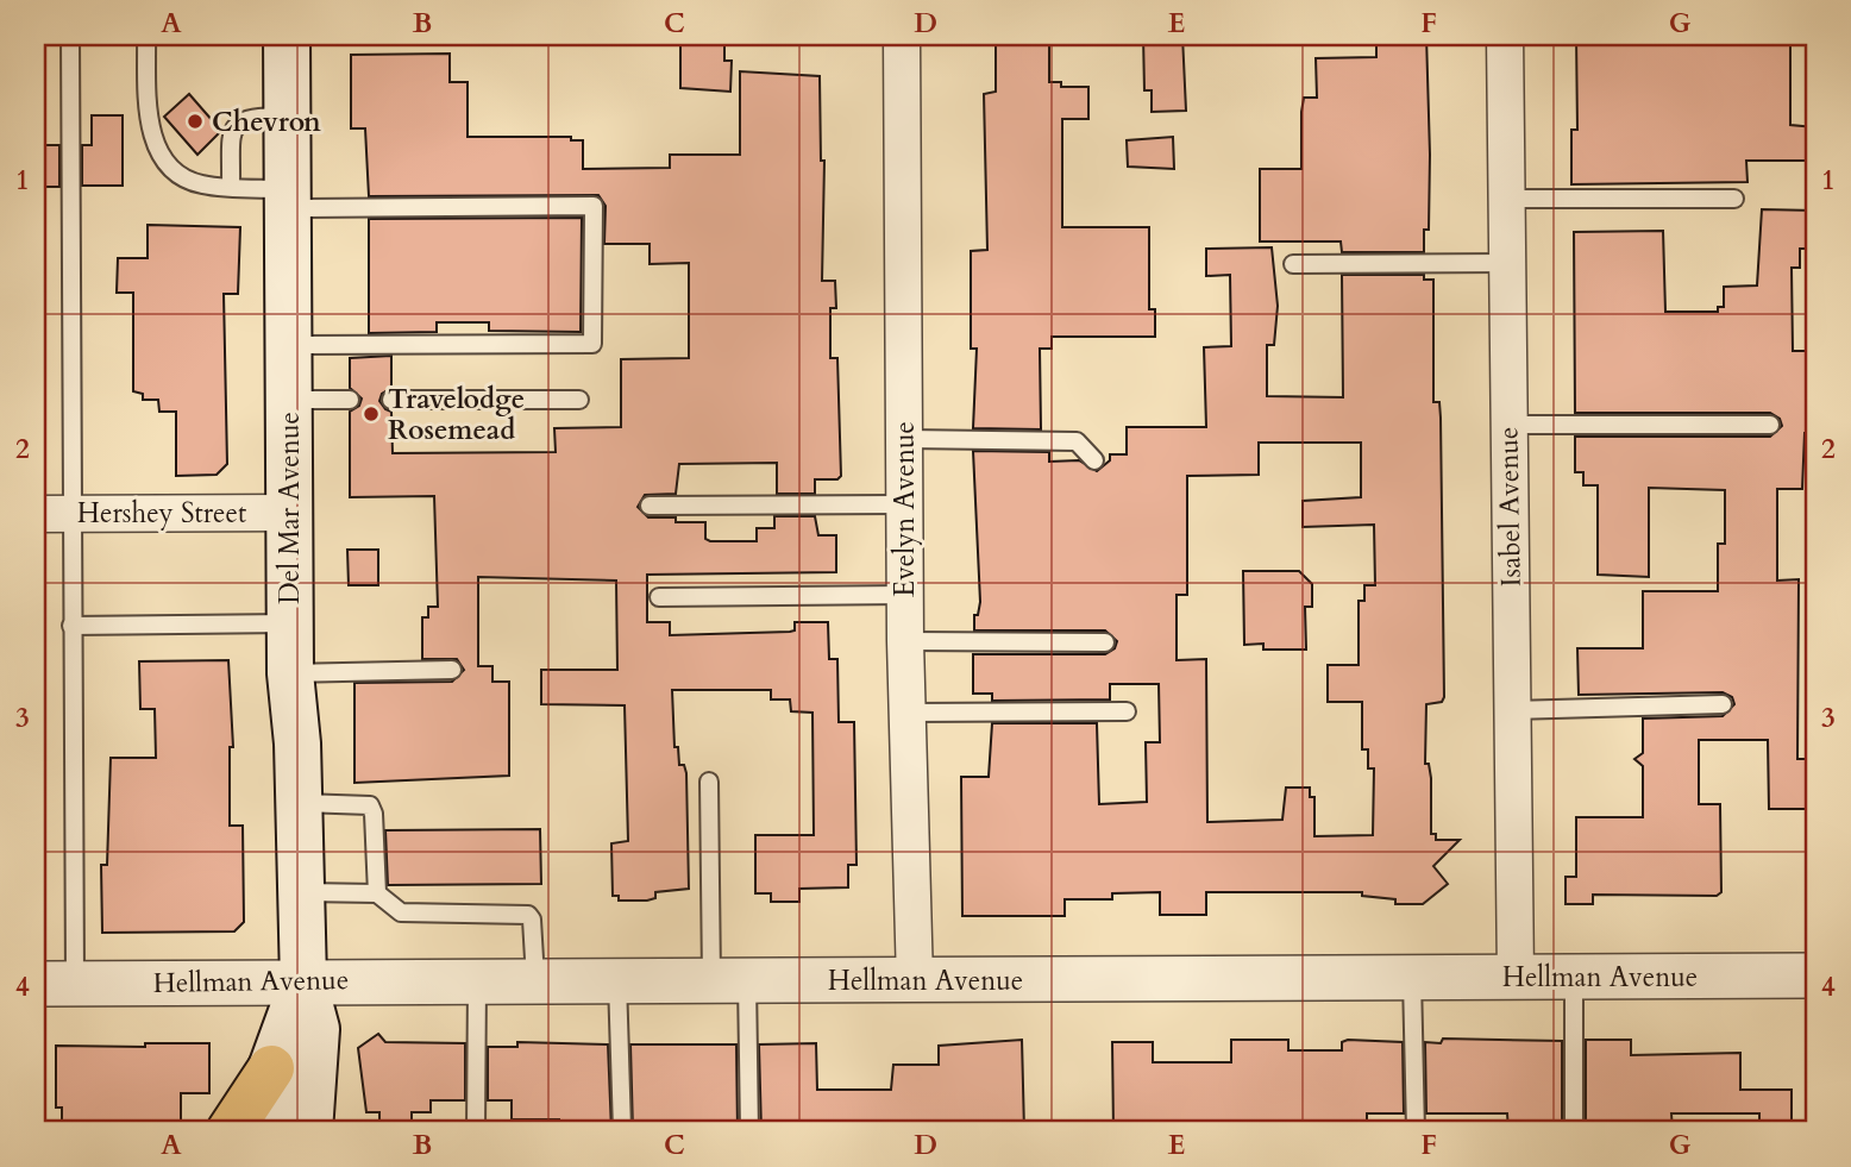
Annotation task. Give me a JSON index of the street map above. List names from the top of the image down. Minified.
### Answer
{"streets":{"main road":["Del Mar Avenue"],"street":["Isabel Avenue","Evelyn Avenue","Hershey Street","Hellman Avenue"]},"crossings":[["Isabel Avenue","Hellman Avenue"],["Del Mar Avenue","Hershey Street"],["Del Mar Avenue","Hellman Avenue"],["Evelyn Avenue","Hellman Avenue"]],"places":["Chevron","Travelodge Rosemead"],"grid":{"columns":["A","B","C","D","E","F","G"],"rows":["1","2","3","4"]}}
